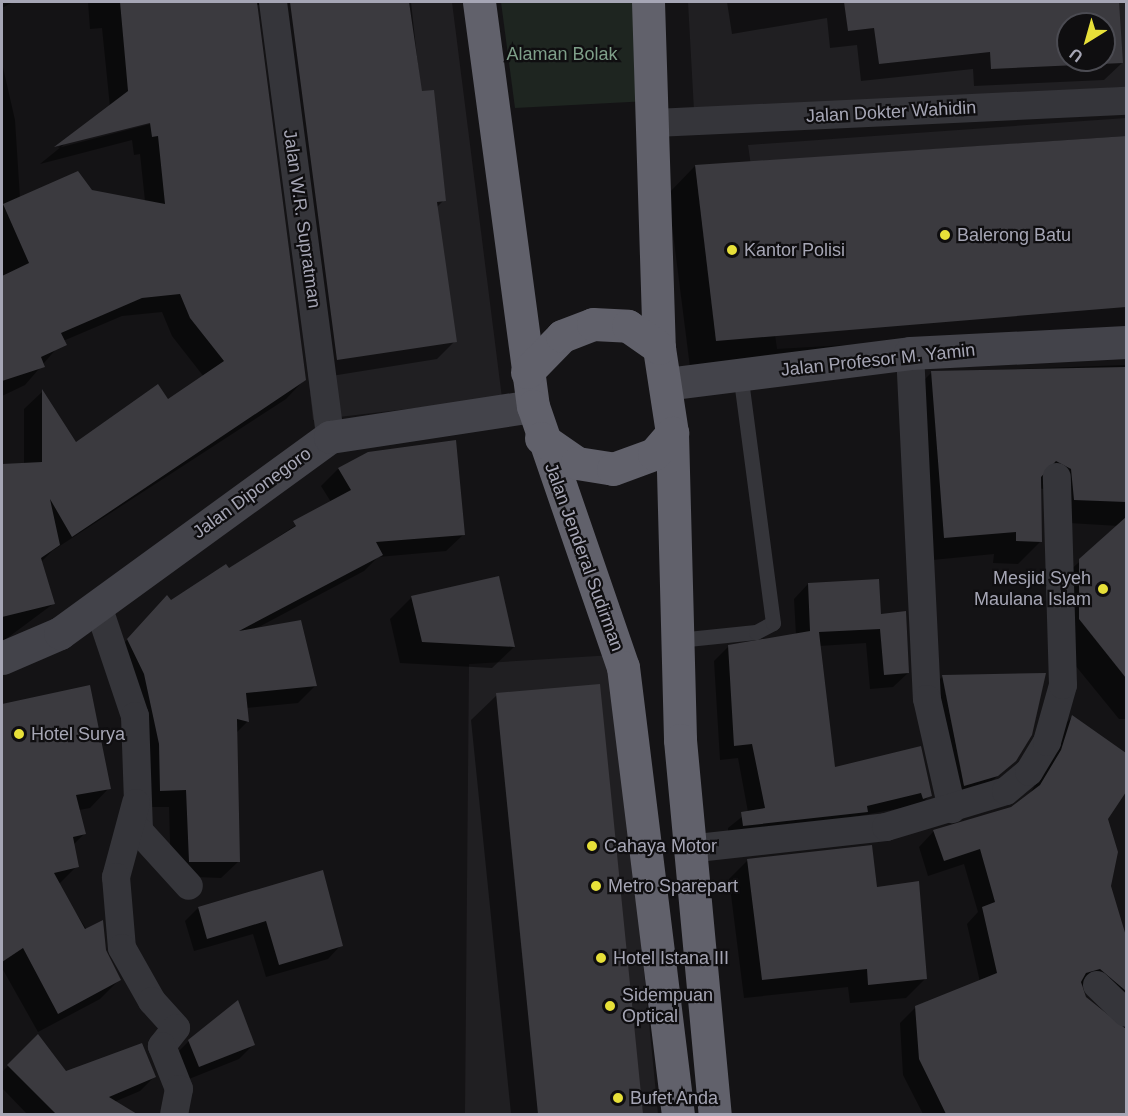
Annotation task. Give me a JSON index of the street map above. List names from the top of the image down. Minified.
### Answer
{"streets":{"highway":["Jalan Jenderal Sudirman"],"street":["Jalan Dokter Wahidin","Jalan W.R. Supratman","Jalan Profesor M. Yamin","Jalan Diponegoro"]},"crossings":[["Jalan W.R. Supratman","Jalan Diponegoro"],["Jalan Profesor M. Yamin","Jalan Diponegoro"],["Jalan Profesor M. Yamin","Jalan Jenderal Sudirman"],["Jalan Diponegoro","Jalan Jenderal Sudirman"]],"parks":["Alaman Bolak"],"places":["Balerong Batu","Kantor Polisi","Mesjid Syeh Maulana Islam","Hotel Surya","Cahaya Motor","Metro Sparepart","Hotel Istana III","Sidempuan Optical","Bufet Anda"],"north":"bottom left"}
